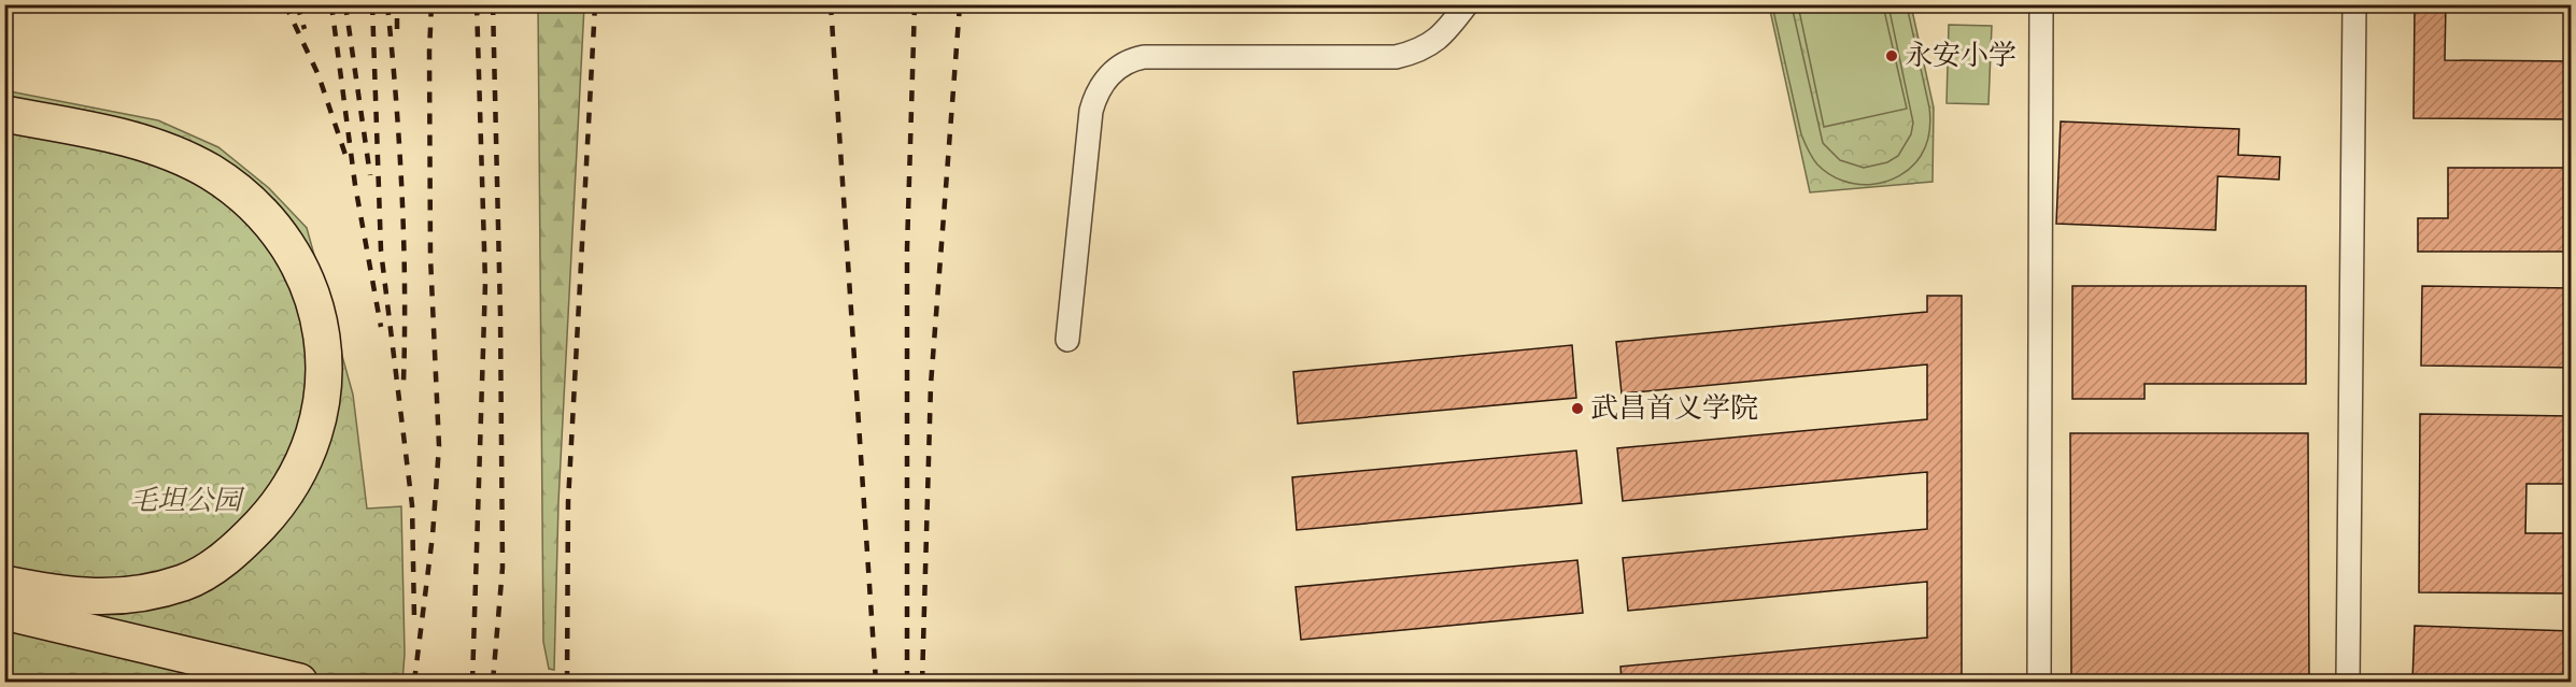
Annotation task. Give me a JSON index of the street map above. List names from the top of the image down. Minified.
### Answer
{"parks":["毛坦公园"],"places":["永安小学","武昌首义学院"]}
